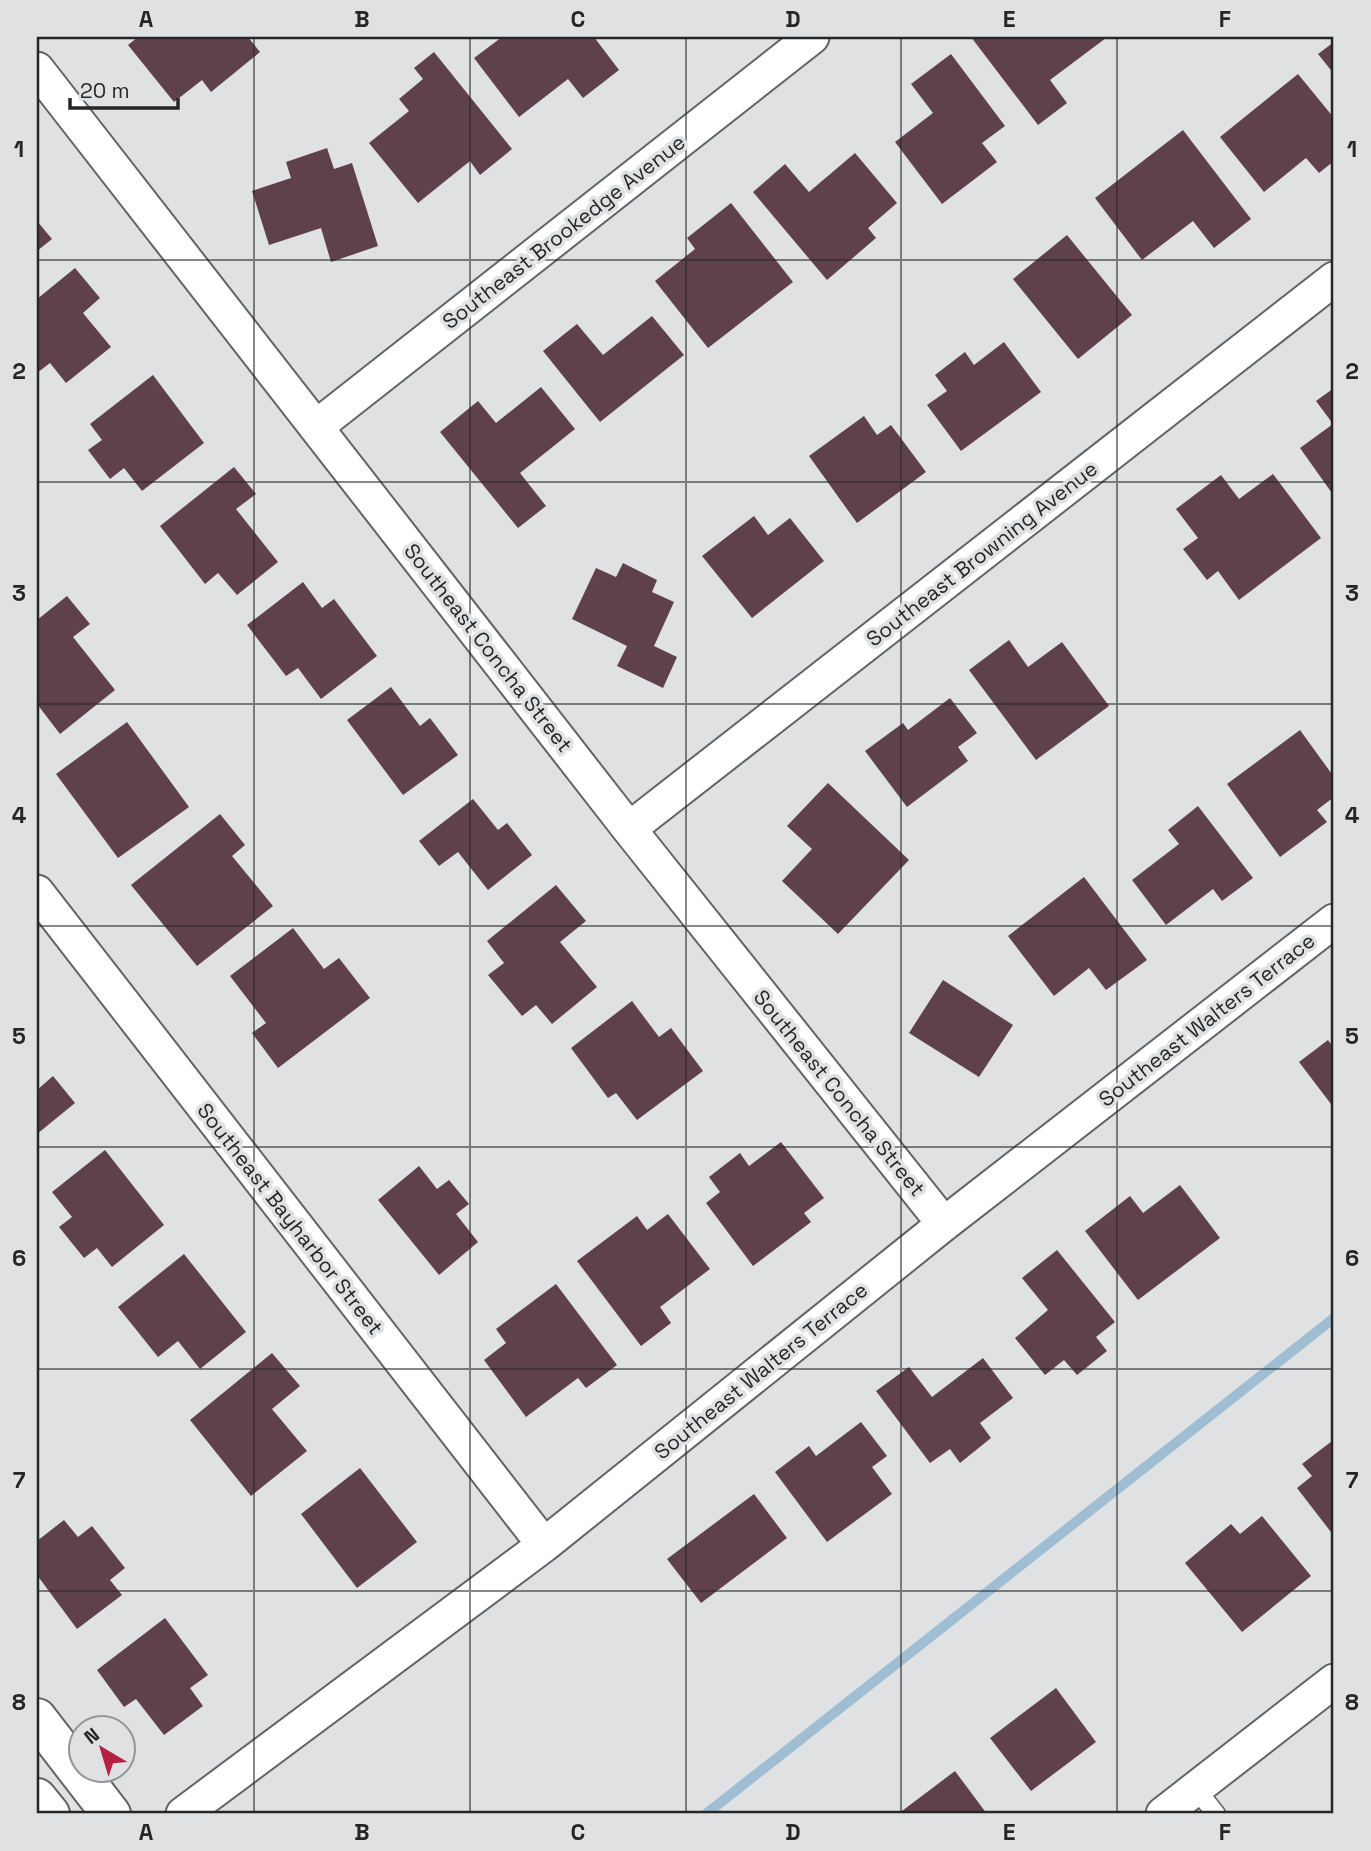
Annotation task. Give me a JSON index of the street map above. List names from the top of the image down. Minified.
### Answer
{"streets":{"street":["Southeast Brookedge Avenue","Southeast Browning Avenue","Southeast Concha Street","Southeast Walters Terrace","Southeast Bayharbor Street"]},"crossings":[["Southeast Brookedge Avenue","Southeast Concha Street"],["Southeast Browning Avenue","Southeast Concha Street"],["Southeast Concha Street","Southeast Walters Terrace"],["Southeast Walters Terrace","Southeast Bayharbor Street"]],"scale_bar":"20 m","north":"top left","grid":{"columns":["A","B","C","D","E","F"],"rows":["1","2","3","4","5","6","7","8"]}}
